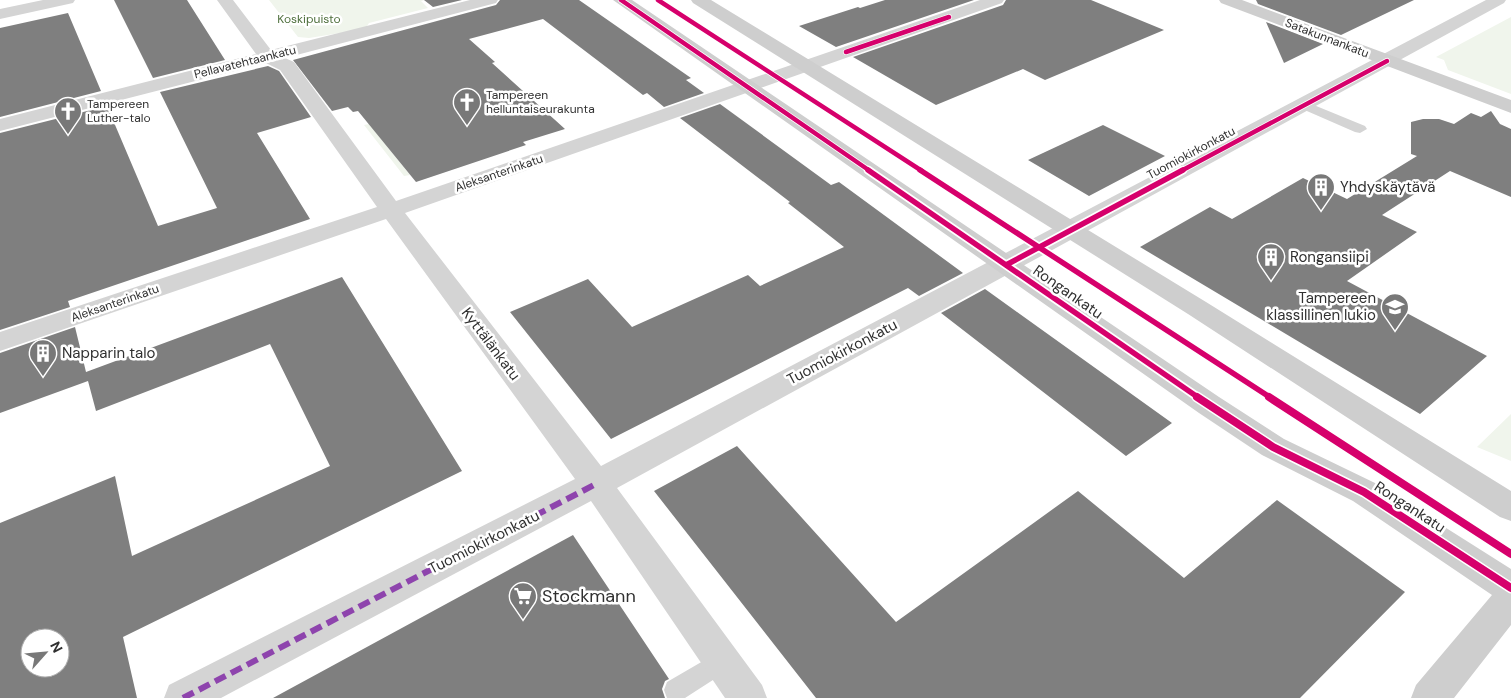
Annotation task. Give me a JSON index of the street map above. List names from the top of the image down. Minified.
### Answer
{"streets":{"street":["Satakunnankatu","Pellavatehtaankatu","Tuomiokirkonkatu","Aleksanterinkatu","Rongankatu","Kyttälänkatu"]},"crossings":[["Satakunnankatu","Tuomiokirkonkatu"],["Pellavatehtaankatu","Kyttälänkatu"],["Tuomiokirkonkatu","Rongankatu"],["Tuomiokirkonkatu","Kyttälänkatu"],["Aleksanterinkatu","Rongankatu"],["Aleksanterinkatu","Kyttälänkatu"]],"parks":["Koskipuisto"],"places":{"church":["Tampereen helluntaiseurakunta","Tampereen Luther-talo"],"building":["Yhdyskäytävä","Rongansiipi","Napparin talo"],"school or university":["Tampereen klassillinen lukio"],"supermarket":["Stockmann"]},"north":"top right"}
